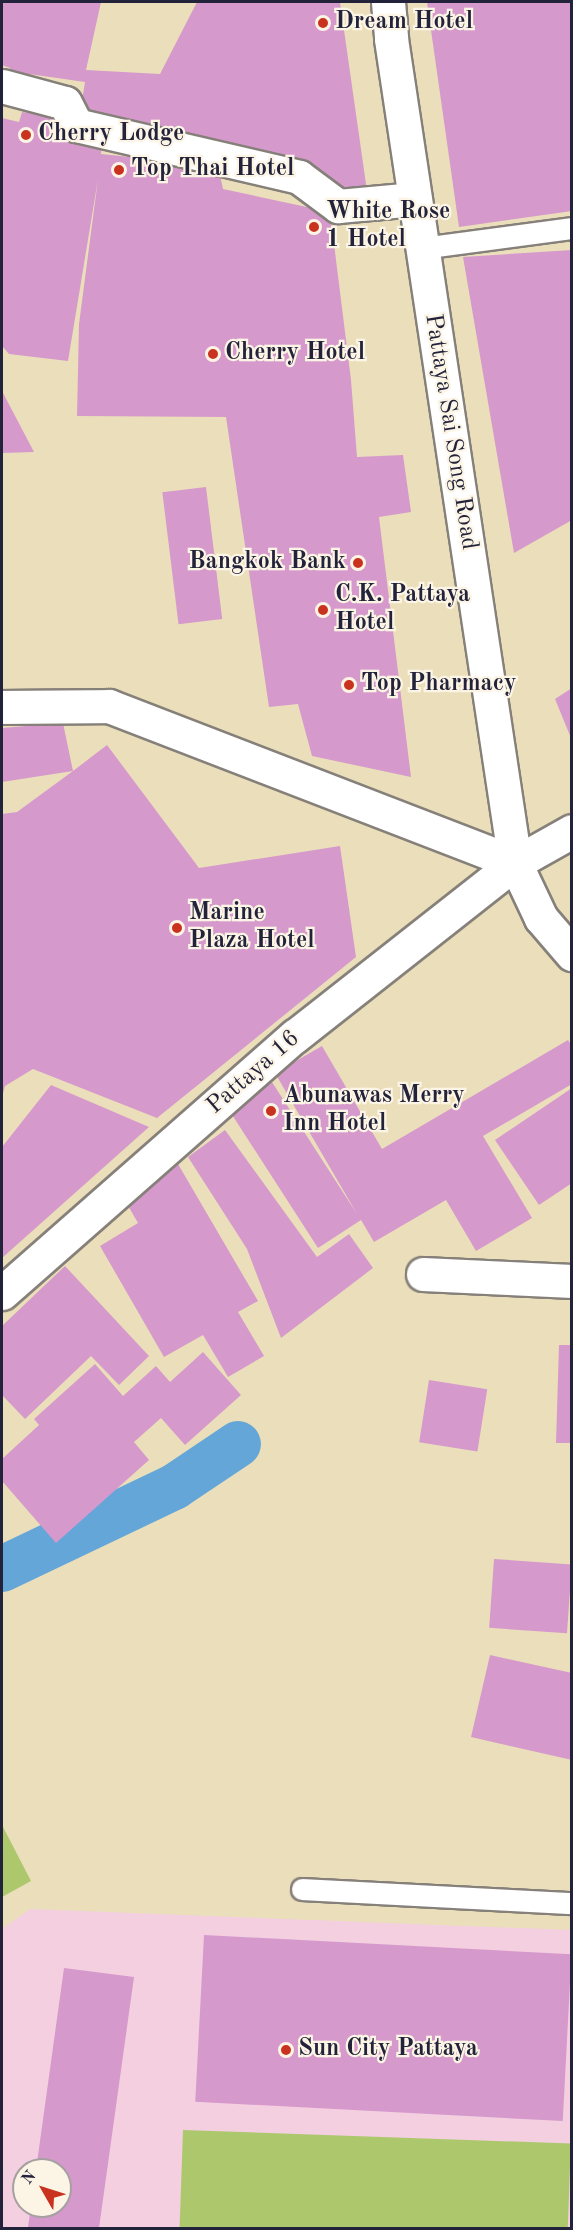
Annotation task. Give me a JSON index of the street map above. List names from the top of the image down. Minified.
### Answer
{"streets":{"street":["Pattaya Sai Song Road","Pattaya 16"]},"crossings":[["Pattaya Sai Song Road","Pattaya 16"]],"places":["Dream Hotel","Cherry Lodge","Top Thai Hotel","White Rose 1 Hotel","Cherry Hotel","Bangkok Bank","C.K. Pattaya Hotel","Top Pharmacy","Marine Plaza Hotel","Abunawas Merry Inn Hotel","Sun City Pattaya"],"north":"top left"}
